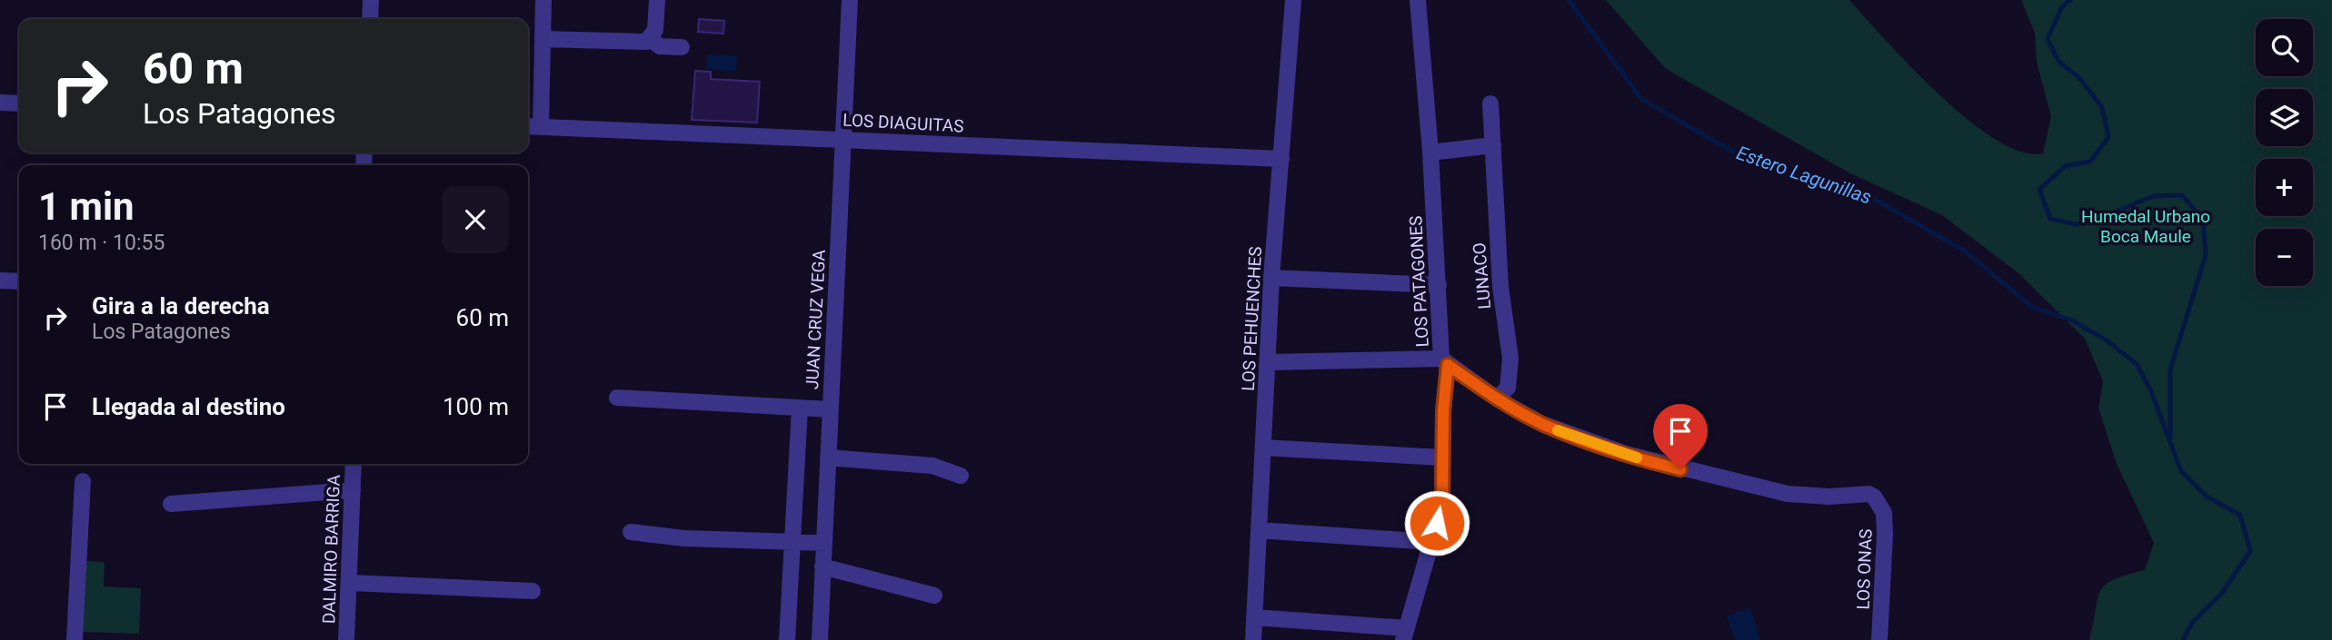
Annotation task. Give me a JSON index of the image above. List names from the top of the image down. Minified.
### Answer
{"streets":{"street":["LOS DIAGUITAS","LUNACO","LOS PATAGONES","LOS PEHUENCHES","JUAN CRUZ VEGA","DALMIRO BARRIGA","LOS ONAS"]},"crossings":[["LOS DIAGUITAS","LOS PEHUENCHES"],["LOS DIAGUITAS","JUAN CRUZ VEGA"],["LUNACO","LOS PATAGONES"],["LOS PATAGONES","LOS ONAS"]],"water":["Estero Lagunillas"],"parks":["Humedal Urbano Boca Maule"],"page":{"map_buttons":["+","−"],"turn":["60 m","Los Patagones"],"heading":["1 min","160 m · 10:55"],"list":[{"name":"Gira a la derecha","note":"Los Patagones","value":"60 m"},{"name":"Llegada al destino","value":"100 m"}]}}
